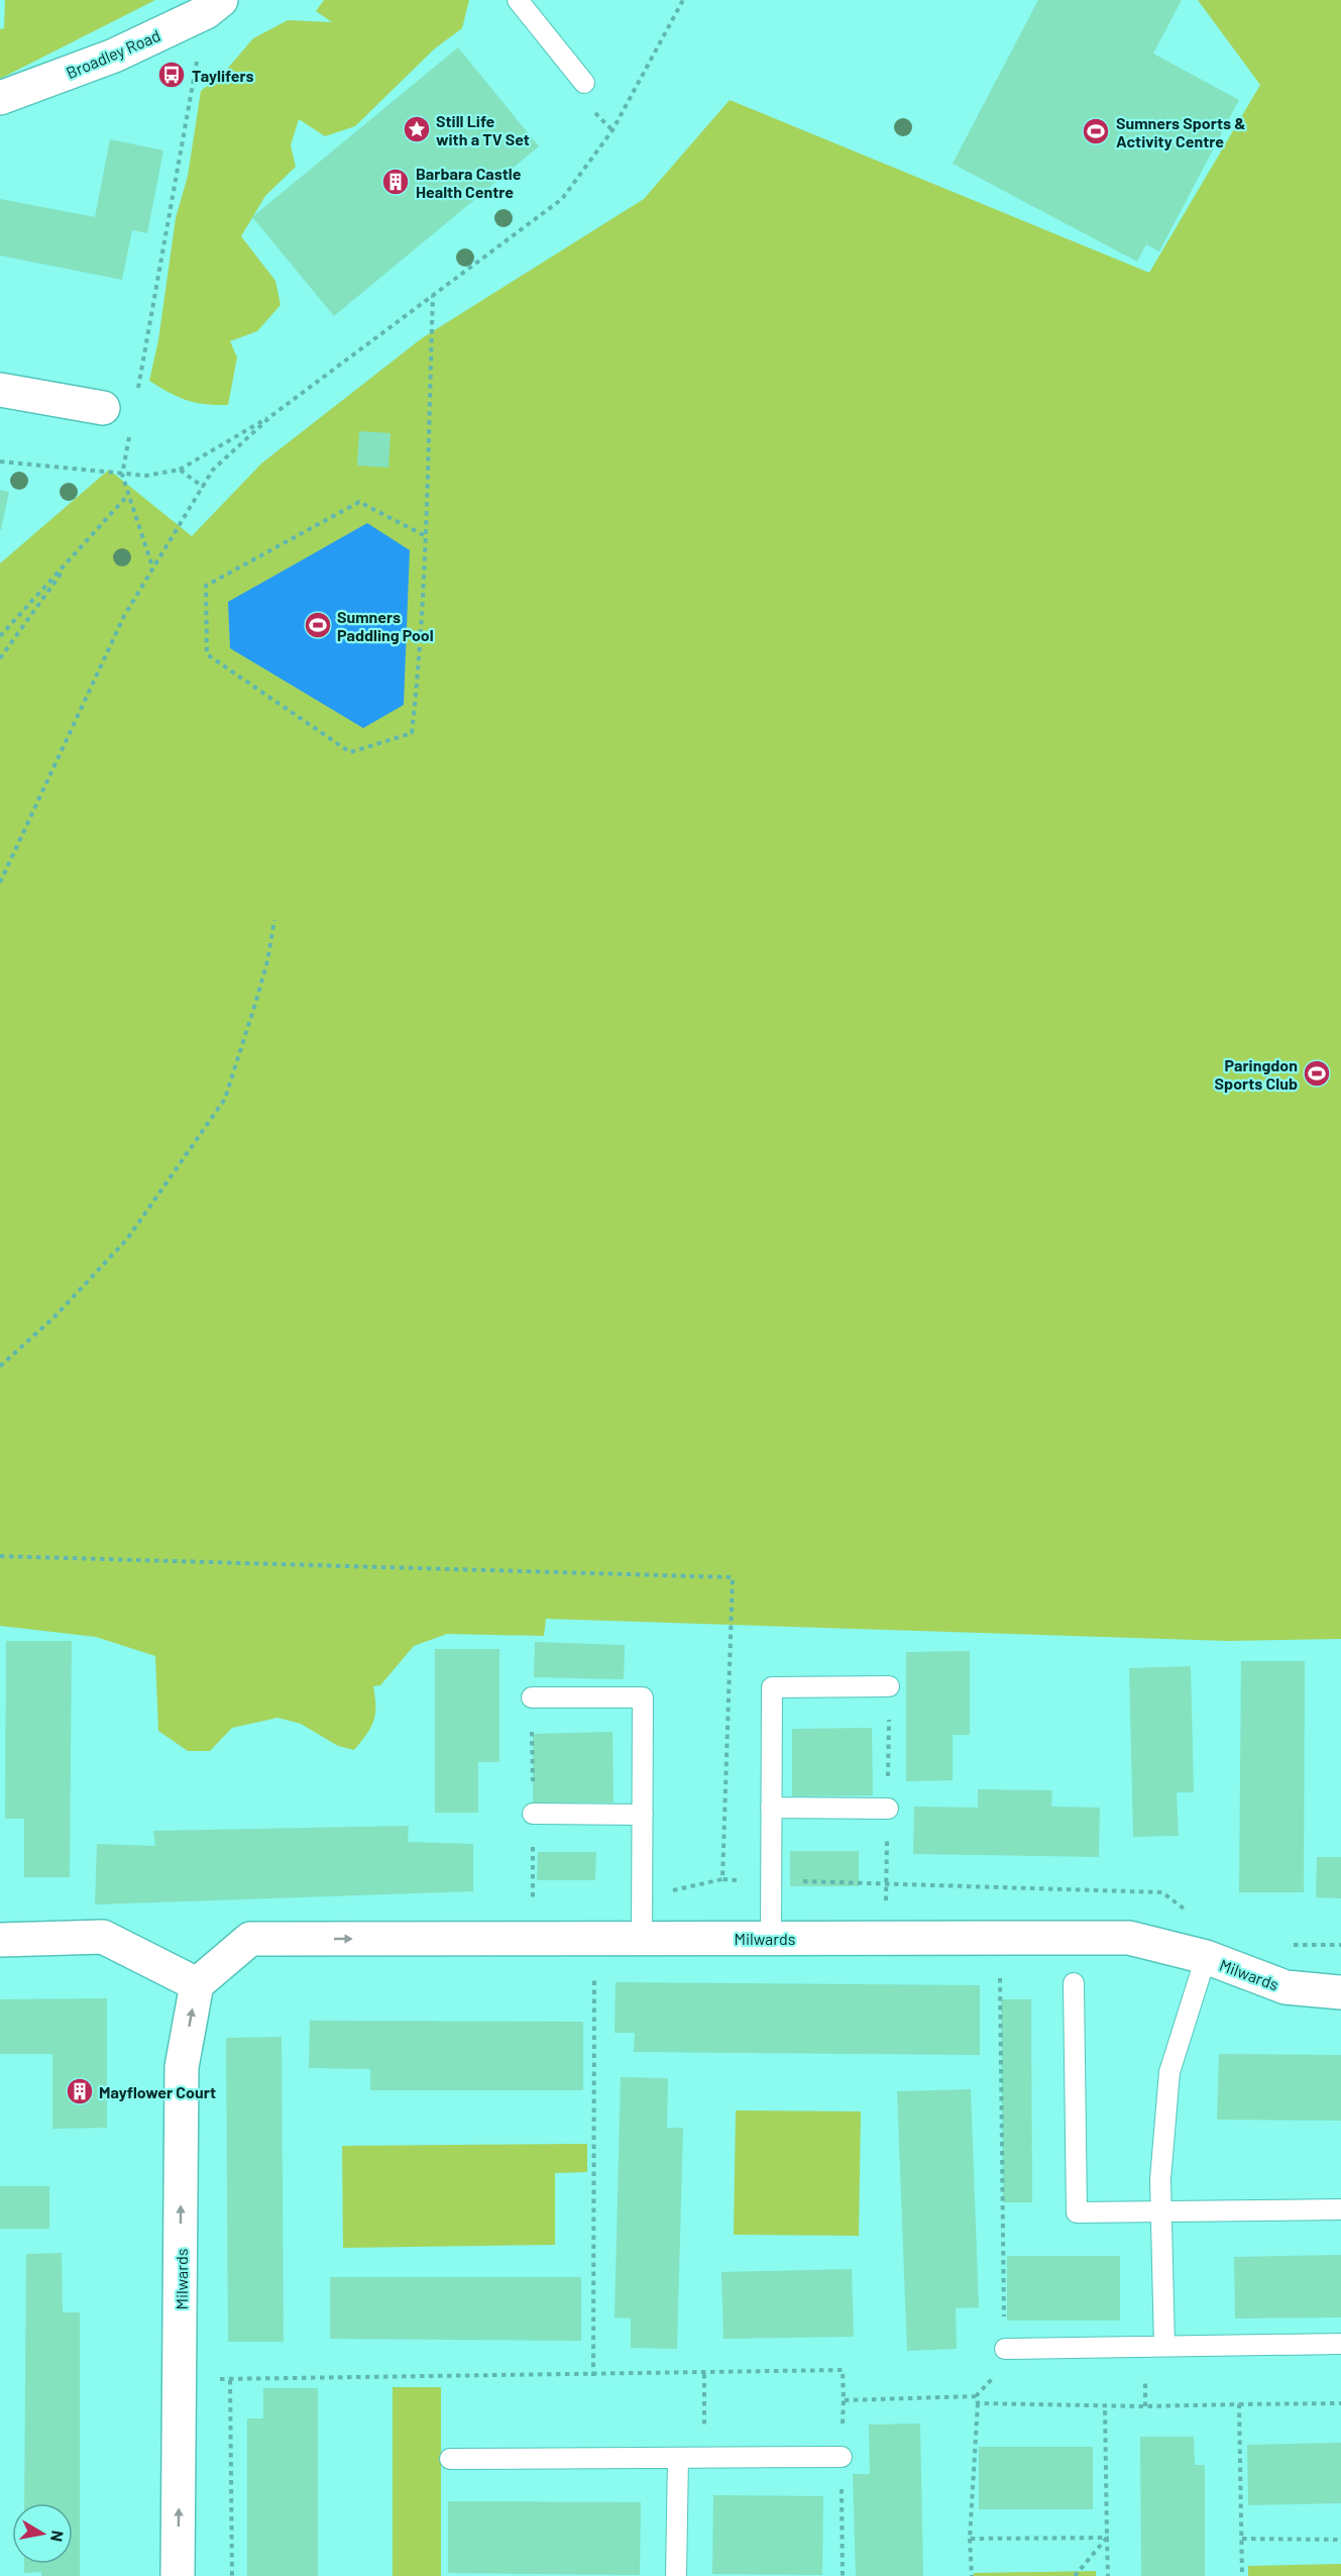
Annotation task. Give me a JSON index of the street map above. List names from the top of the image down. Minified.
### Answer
{"streets":{"street":["Broadley Road","Milwards"]},"places":{"bus stop":["Taylifers"],"place":["Still Life with a TV Set"],"sports":["Sumners Sports & Activity Centre","Sumners Paddling Pool","Paringdon Sports Club"],"building":["Barbara Castle Health Centre","Mayflower Court"]},"north":"right"}
